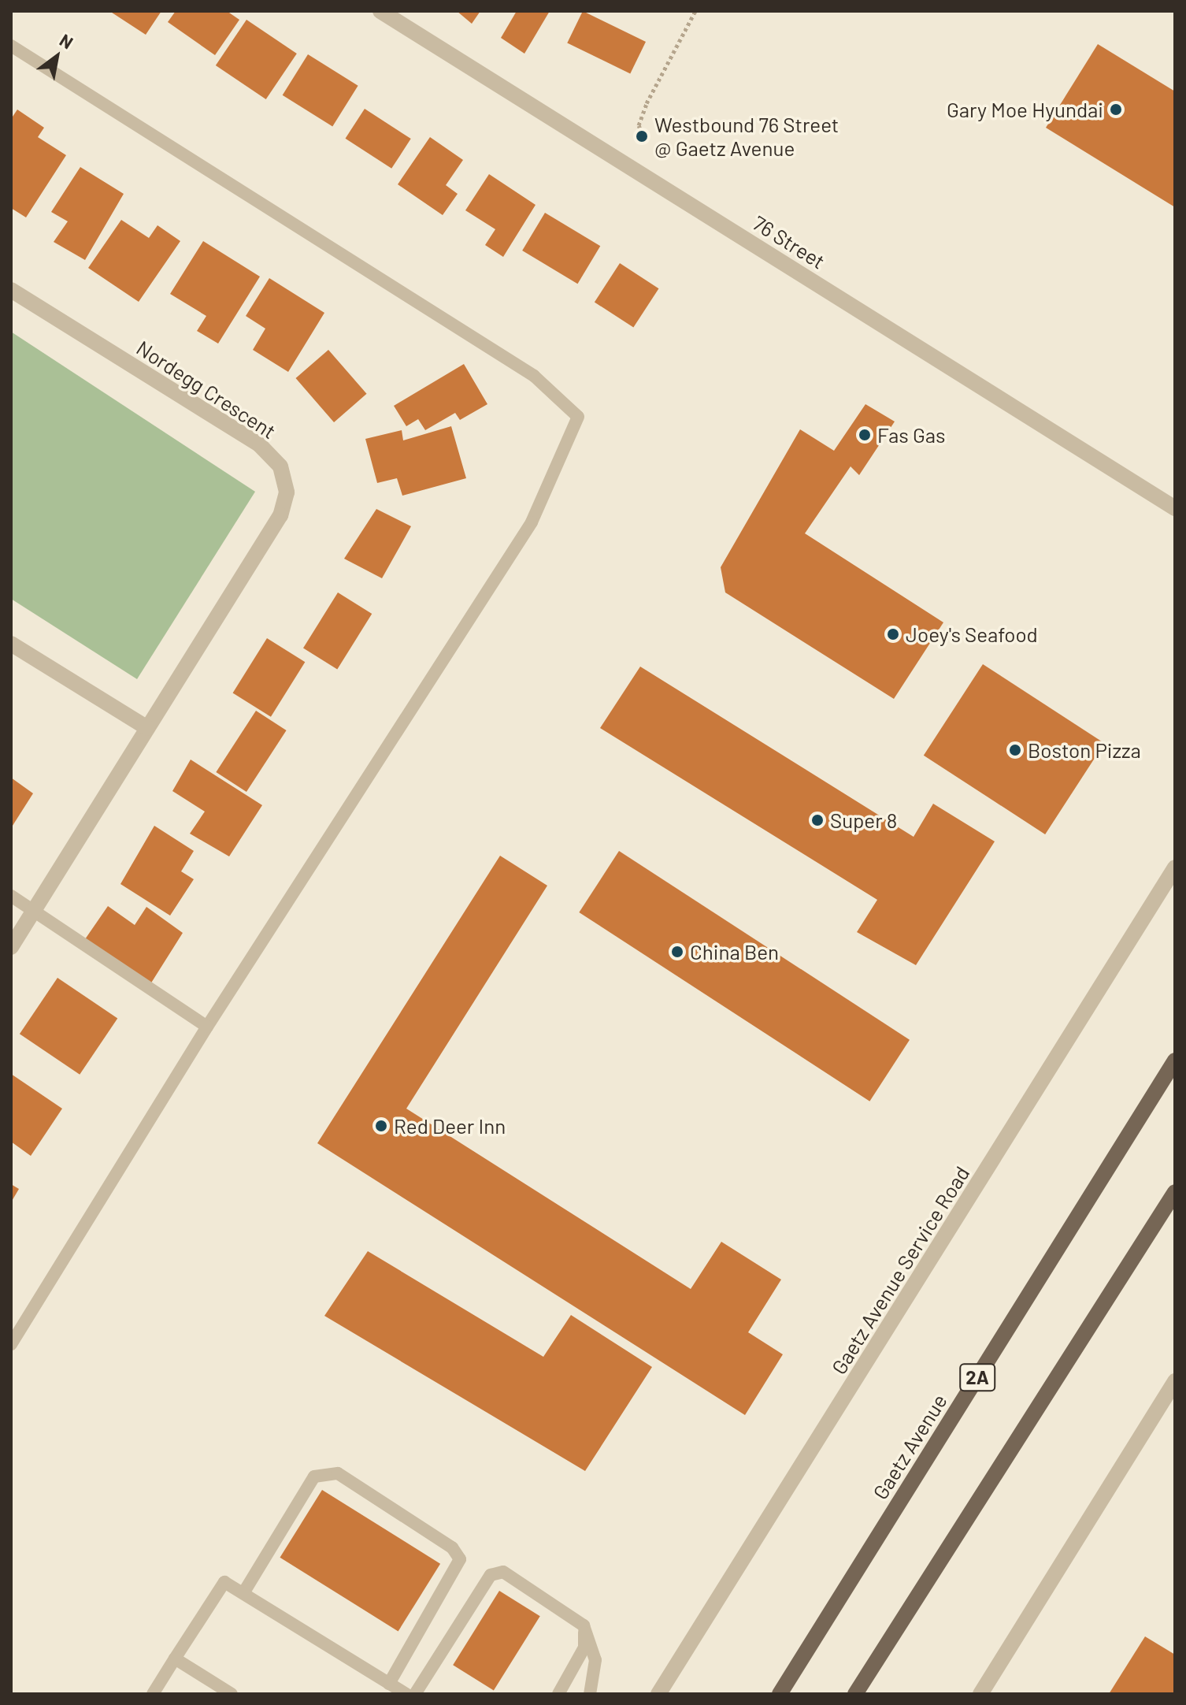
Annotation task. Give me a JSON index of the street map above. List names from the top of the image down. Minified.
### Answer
{"streets":{"main road":["2A","Gaetz Avenue"],"street":["76 Street","Nordegg Crescent","Gaetz Avenue Service Road"]},"places":["Gary Moe Hyundai","Westbound 76 Street @ Gaetz Avenue","Fas Gas","Joey's Seafood","Boston Pizza","Super 8","China Ben","Red Deer Inn"],"north":"top right"}
